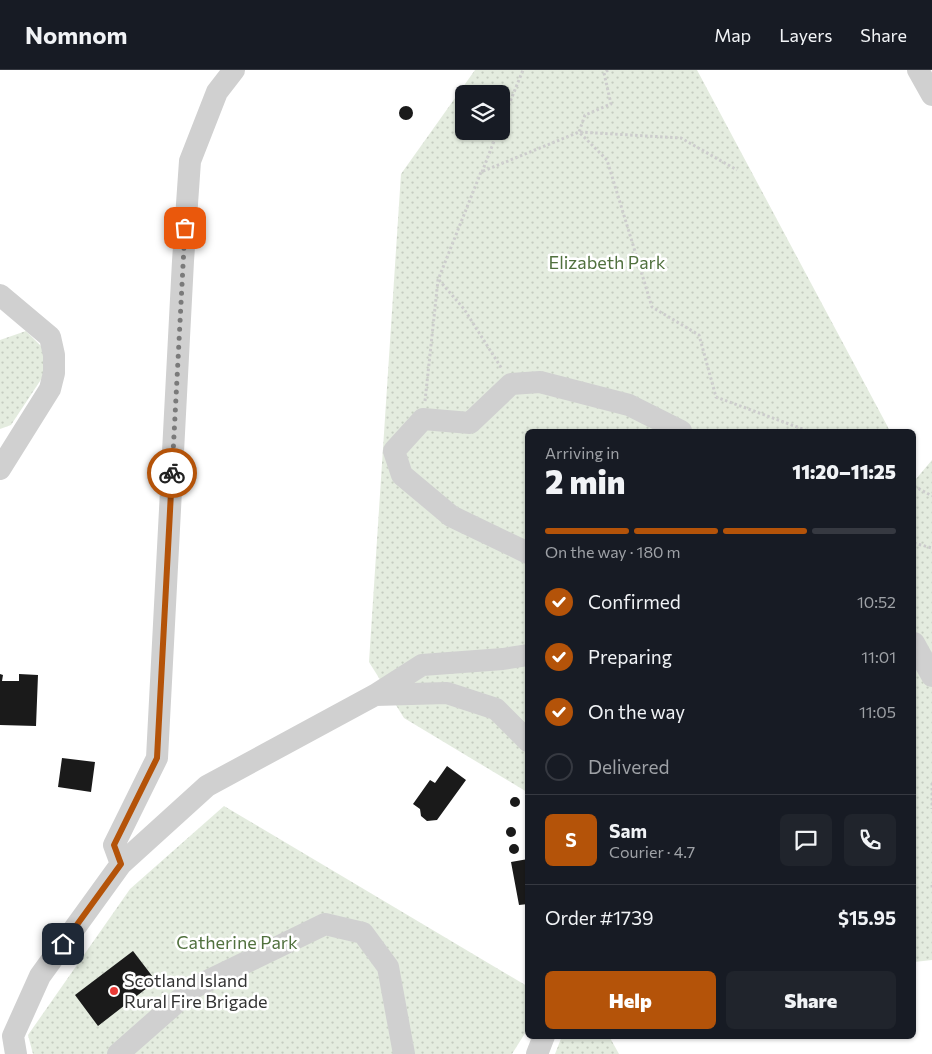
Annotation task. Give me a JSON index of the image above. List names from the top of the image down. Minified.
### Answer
{"parks":["Elizabeth Park","Catherine Park"],"places":["Scotland Island Rural Fire Brigade"],"page":{"header":"Nomnom","nav":["Map","Layers","Share"],"heading":["2 min","Arriving in","11:20–11:25"],"panel":["Sam","Courier · 4.7","Order #1739","$15.95"],"bar":"On the way · 180 m","list":[["Confirmed","10:52"],["Preparing","11:01"],["On the way","11:05"],"Delivered"],"round":"S","buttons":["Help","Share"]}}
